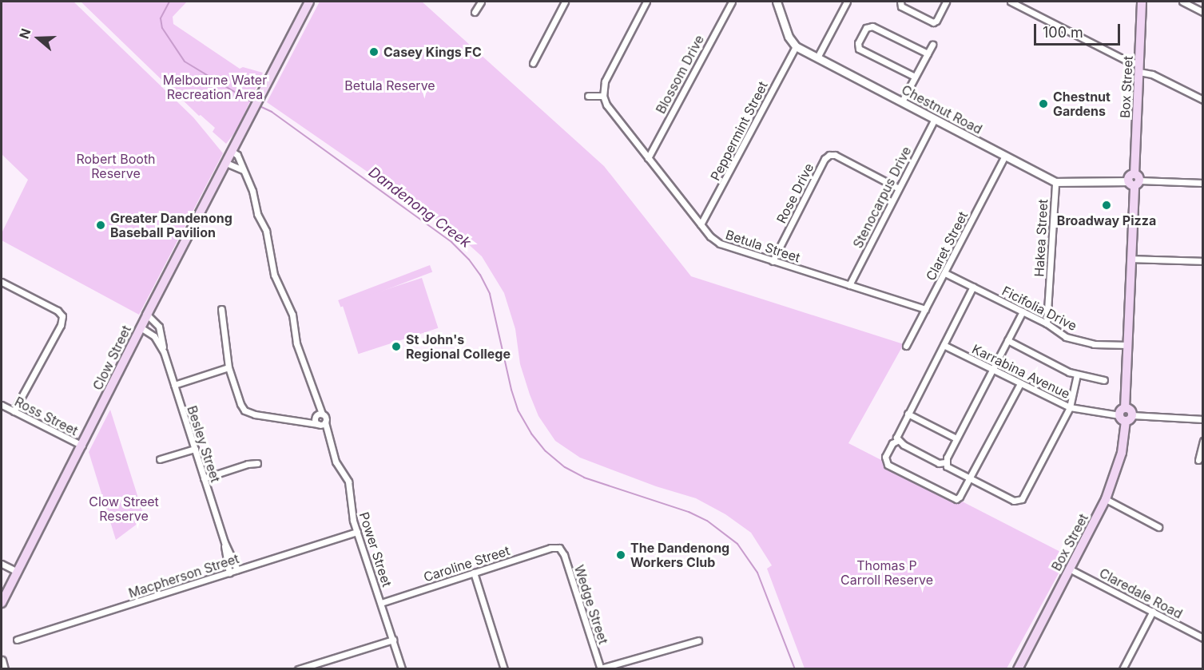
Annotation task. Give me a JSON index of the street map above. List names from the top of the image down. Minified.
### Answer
{"streets":{"main road":["Box Street","Clow Street"],"street":["Blossom Drive","Chestnut Road","Peppermint Street","Rose Drive","Stenocarpus Drive","Hakea Street","Betula Street","Claret Street","Ficifolia Drive","Karrabina Avenue","Ross Street","Besley Street","Power Street","Caroline Street","Macpherson Street","Claredale Road","Wedge Street"]},"crossings":[["Blossom Drive","Betula Street"],["Box Street","Chestnut Road"],["Box Street","Ficifolia Drive"],["Box Street","Karrabina Avenue"],["Box Street","Claredale Road"],["Chestnut Road","Peppermint Street"],["Chestnut Road","Stenocarpus Drive"],["Chestnut Road","Hakea Street"],["Chestnut Road","Claret Street"],["Peppermint Street","Betula Street"],["Rose Drive","Stenocarpus Drive"],["Rose Drive","Betula Street"],["Stenocarpus Drive","Betula Street"],["Hakea Street","Ficifolia Drive"],["Betula Street","Claret Street"],["Claret Street","Ficifolia Drive"],["Clow Street","Ross Street"],["Clow Street","Besley Street"],["Besley Street","Macpherson Street"],["Power Street","Caroline Street"],["Power Street","Macpherson Street"],["Caroline Street","Wedge Street"]],"water":["Dandenong Creek"],"parks":["Melbourne Water Recreation Area","Betula Reserve","Robert Booth Reserve","Clow Street Reserve","Thomas P Carroll Reserve"],"places":["Casey Kings FC","Chestnut Gardens","Broadway Pizza","Greater Dandenong Baseball Pavilion","St John's Regional College","The Dandenong Workers Club"],"scale_bar":"100 m","north":"left"}
